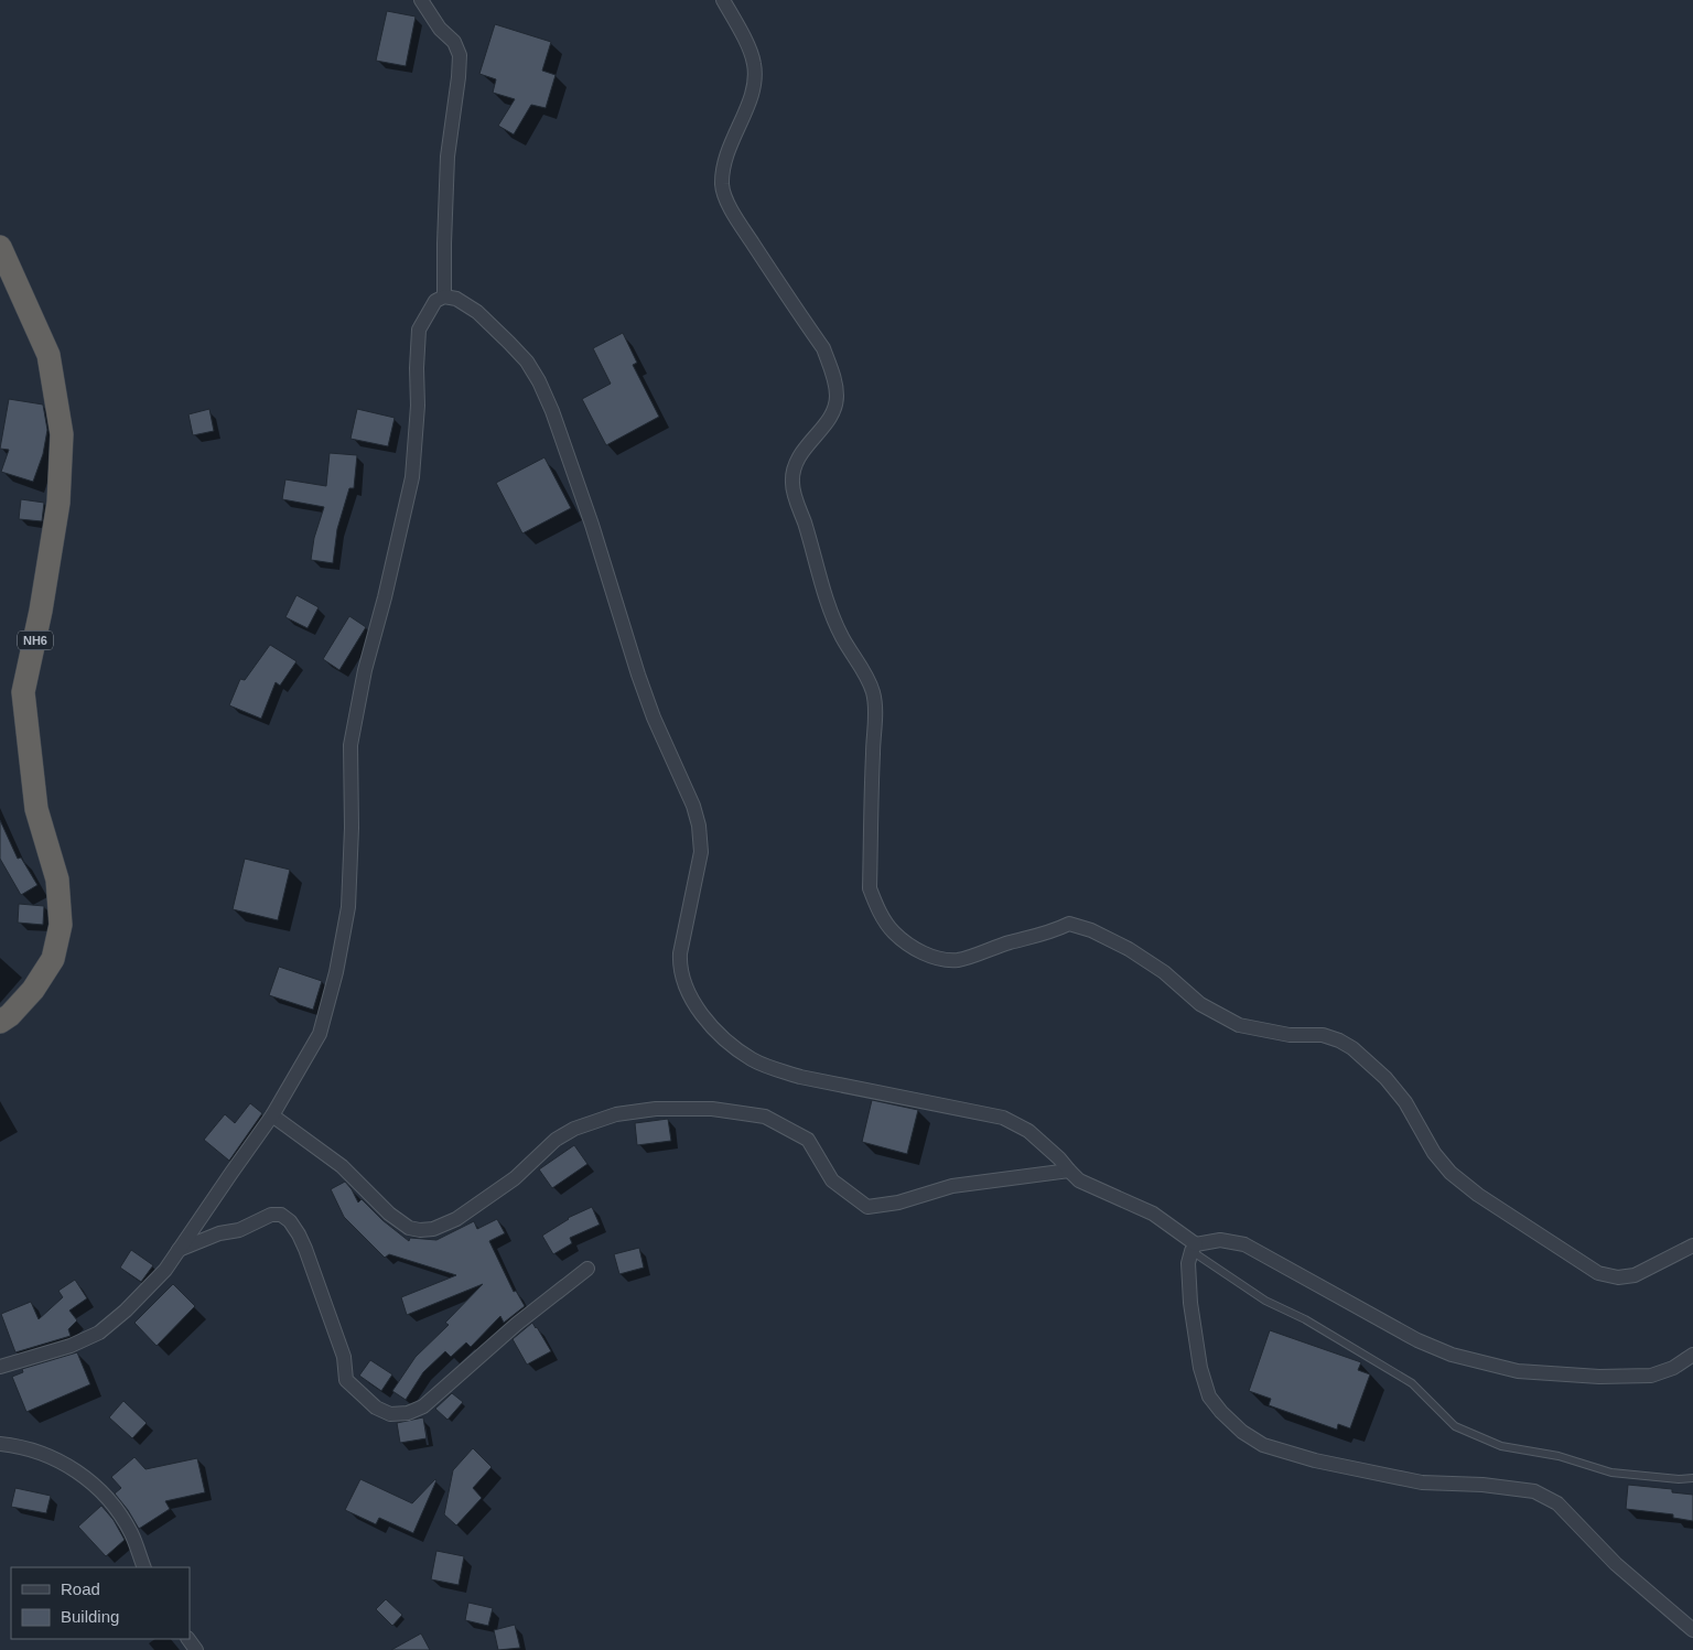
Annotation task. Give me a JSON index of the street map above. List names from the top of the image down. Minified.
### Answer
{"streets":{"highway":["NH6"]},"legend":["Road","Building"]}
